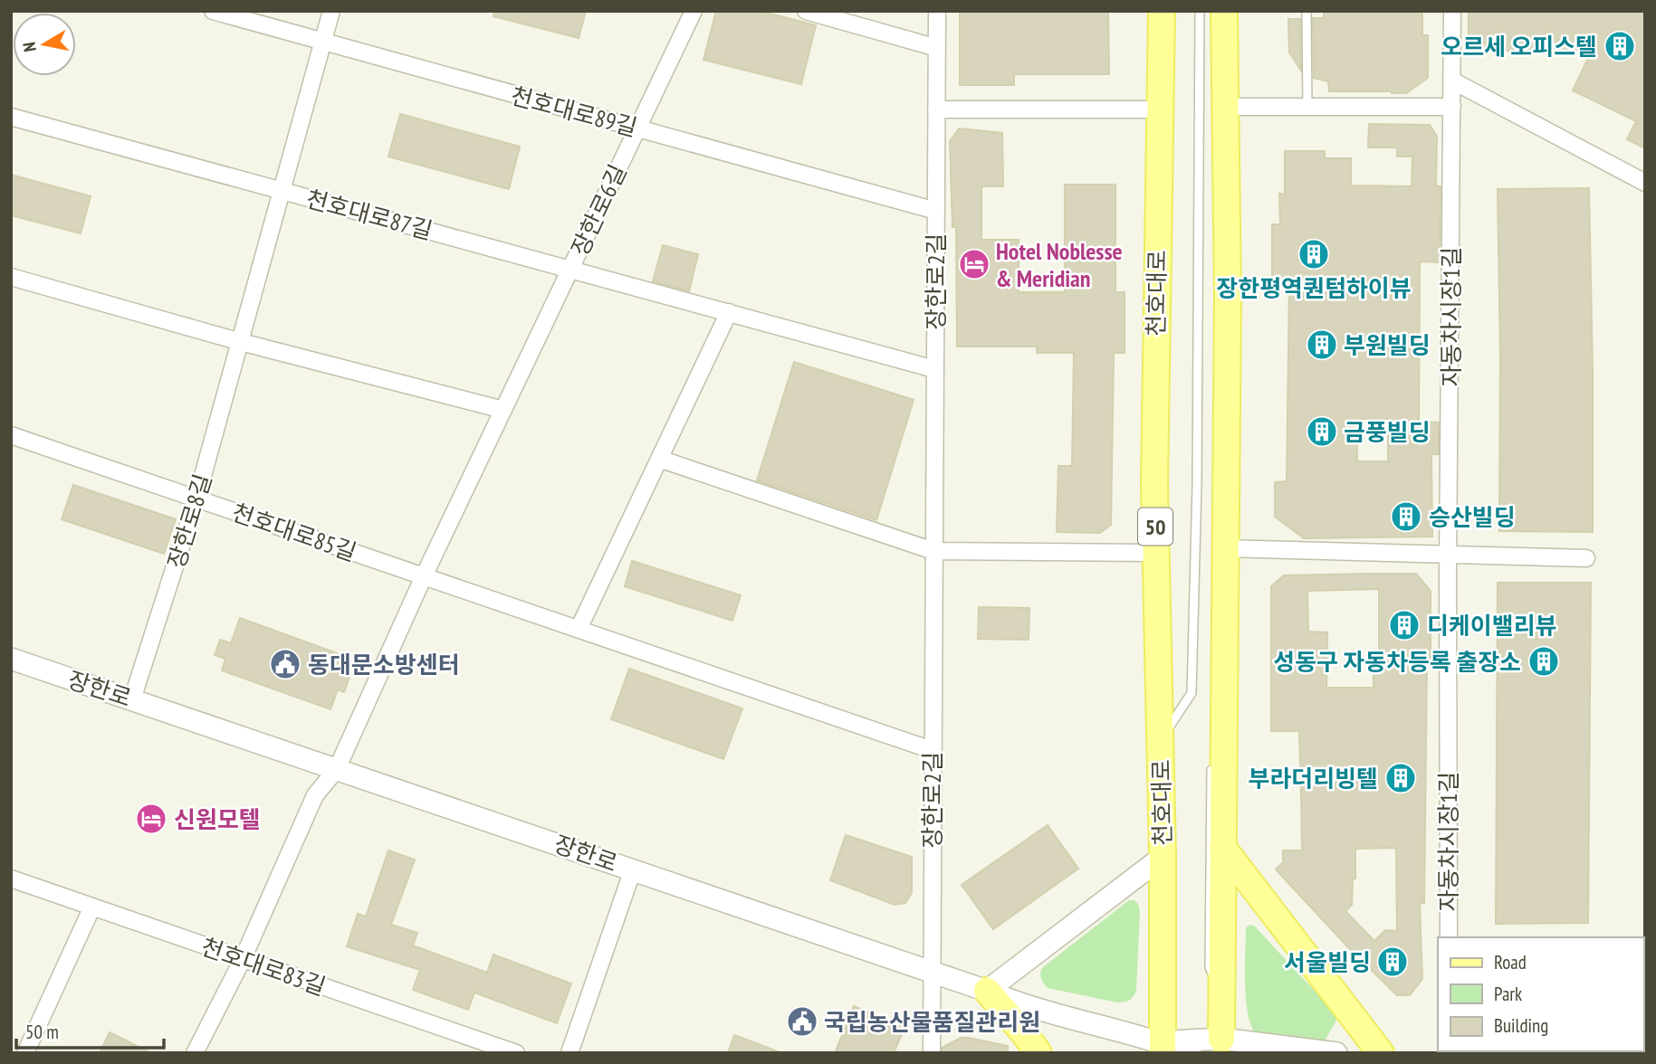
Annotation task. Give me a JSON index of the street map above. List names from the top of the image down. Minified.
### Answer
{"streets":{"main road":["천호대로","50"],"street":["천호대로89길","장한로6길","천호대로87길","장한로2길","자동차시장1길","장한로8길","천호대로85길","장한로","천호대로83길"]},"crossings":[["천호대로89길","장한로6길"],["천호대로89길","장한로2길"],["천호대로89길","장한로8길"],["장한로6길","천호대로87길"],["장한로6길","천호대로85길"],["장한로6길","장한로"],["장한로6길","천호대로83길"],["천호대로87길","장한로2길"],["천호대로87길","장한로8길"],["장한로2길","천호대로85길"],["장한로2길","장한로"],["천호대로","장한로"],["장한로8길","천호대로85길"],["장한로8길","장한로"]],"places":{"building":["오르세 오피스텔","장한평역퀀텀하이뷰","부원빌딩","금풍빌딩","승산빌딩","디케이밸리뷰","성동구 자동차등록 출장소","부라더리빙텔","서울빌딩"],"hotel":["Hotel Noblesse & Meridian","신원모텔"],"public building":["동대문소방센터","국립농산물품질관리원"]},"legend":["Road","Park","Building"],"scale_bar":"50 m","north":"left"}
